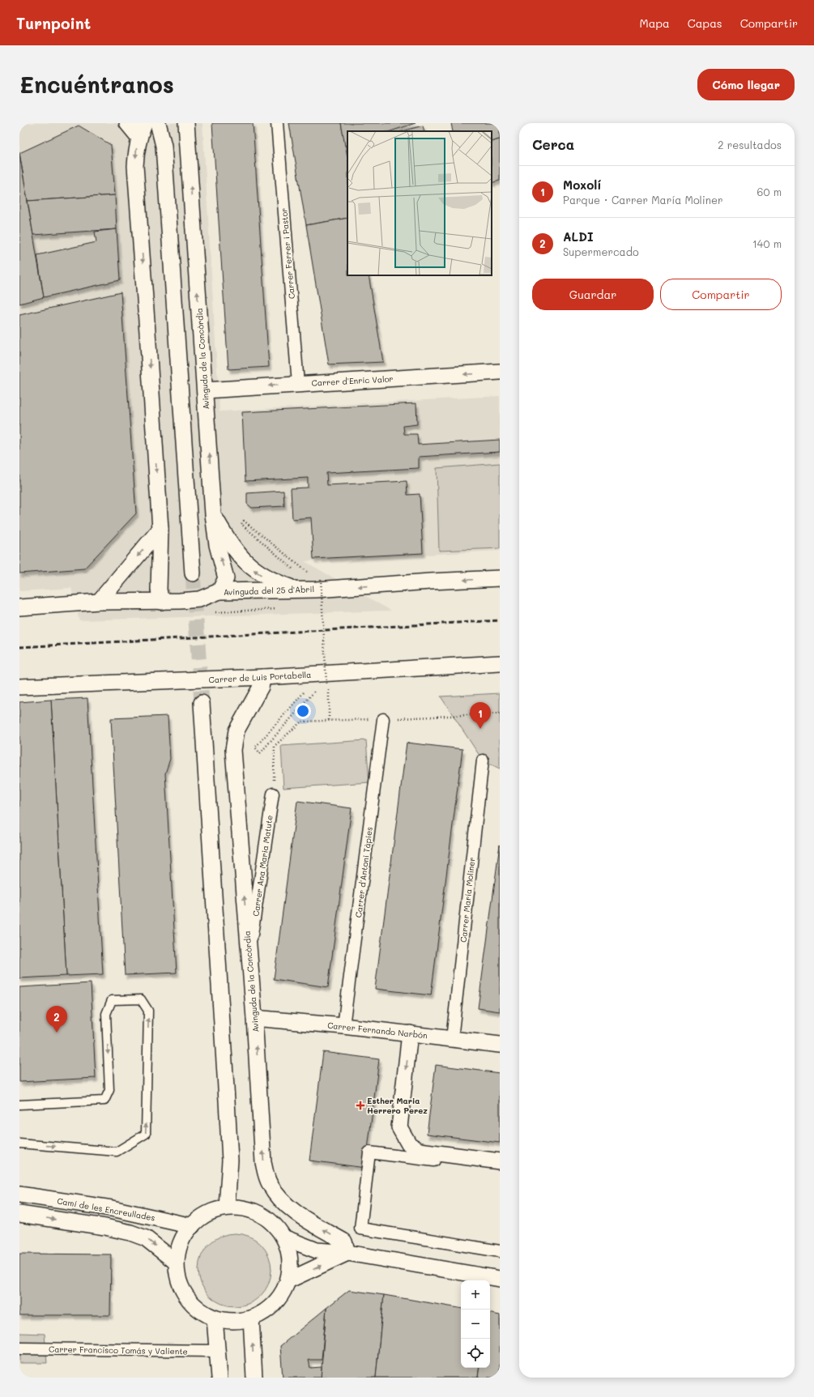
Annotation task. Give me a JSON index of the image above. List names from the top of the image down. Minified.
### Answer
{"streets":{"street":["Carrer Ferrer i Pastor","Avinguda de la Concòrdia","Carrer d'Enric Valor","Avinguda del 25 d'Abril","Carrer de Luis Portabella","Carrer Ana Maria Matute","Carrer d'Antoni Tàpies","Carrer María Moliner","Carrer Fernando Narbón","Camí de les Encreullades","Carrer Francisco Tomás y Valiente"]},"crossings":[["Carrer Ferrer i Pastor","Carrer d'Enric Valor"],["Avinguda de la Concòrdia","Carrer d'Enric Valor"],["Avinguda de la Concòrdia","Avinguda del 25 d'Abril"],["Avinguda de la Concòrdia","Carrer de Luis Portabella"],["Avinguda de la Concòrdia","Carrer Ana Maria Matute"],["Avinguda de la Concòrdia","Carrer Fernando Narbón"],["Carrer d'Antoni Tàpies","Carrer Fernando Narbón"],["Carrer María Moliner","Carrer Fernando Narbón"]],"one_way":["Carrer d'Enric Valor","Avinguda del 25 d'Abril"],"places":{"health":["Esther Maria Herrero Perez"]},"page":{"header":"Turnpoint","nav":["Mapa","Capas","Compartir"],"buttons":["Cómo llegar",["Guardar","Compartir"]],"title":"Encuéntranos","heading":["Cerca","2 resultados"],"list":[{"mark":"1","name":"Moxolí","note":"Parque · Carrer María Moliner","value":"60 m"},{"mark":"2","name":"ALDI","note":"Supermercado","value":"140 m"}],"pins":["1","2"],"map_buttons":["+","−"]}}
